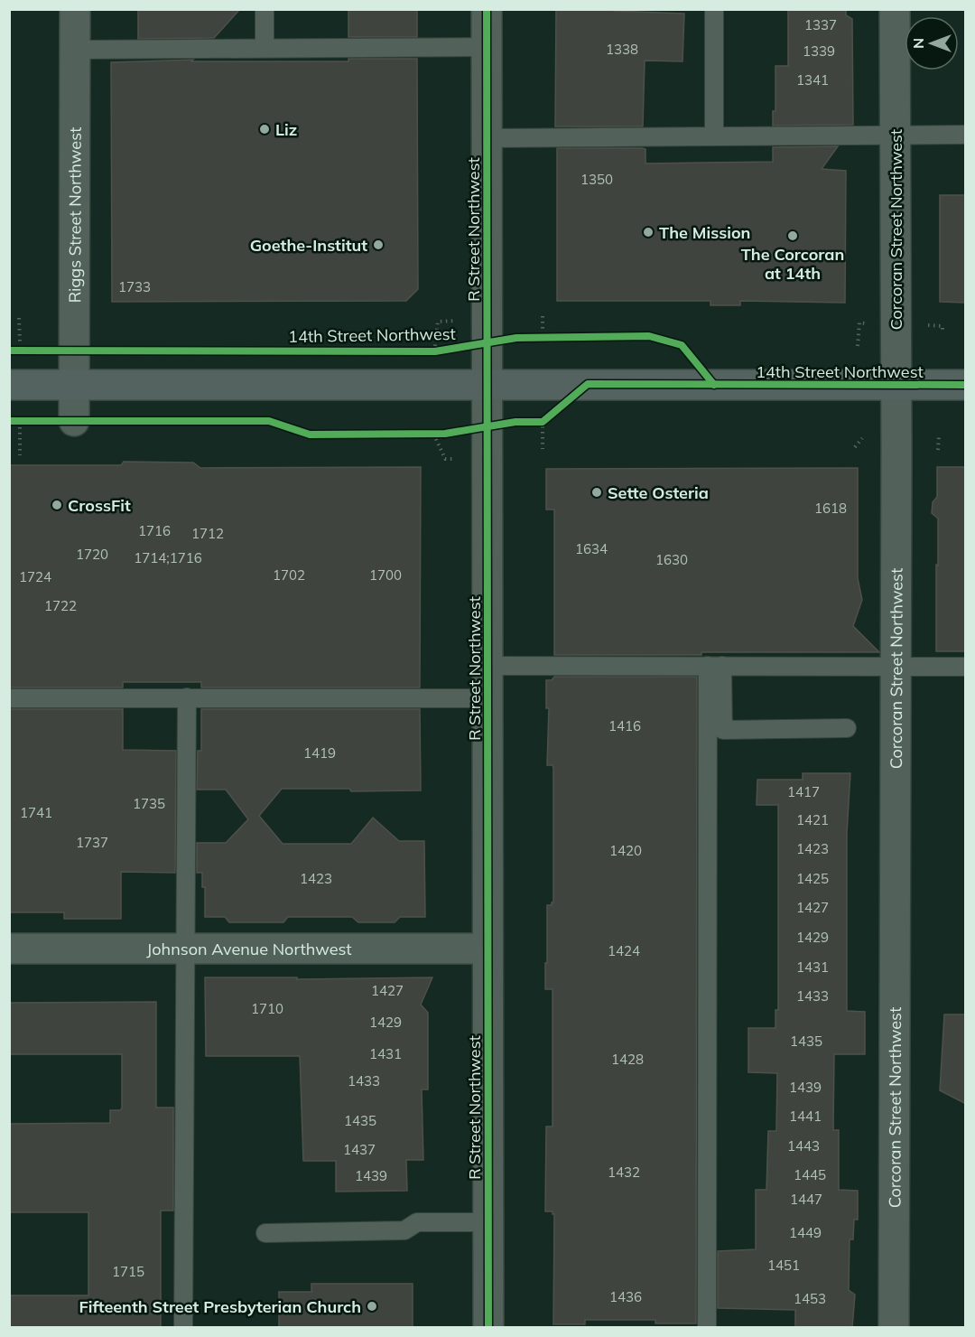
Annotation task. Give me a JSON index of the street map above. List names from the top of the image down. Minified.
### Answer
{"streets":{"main road":["14th Street Northwest"],"street":["Riggs Street Northwest","R Street Northwest","Corcoran Street Northwest","Johnson Avenue Northwest"]},"crossings":[["Riggs Street Northwest","14th Street Northwest"],["R Street Northwest","14th Street Northwest"],["R Street Northwest","Johnson Avenue Northwest"],["Corcoran Street Northwest","14th Street Northwest"]],"places":["Liz","The Mission","The Corcoran at 14th","Goethe-Institut","Sette Osteria","CrossFit","Fifteenth Street Presbyterian Church"],"house_numbers":["1337","1338","1339","1341","1350","1733","1618","1716","1712","1634","1720","1714;1716","1630","1702","1700","1724","1722","1416","1419","1417","1735","1741","1421","1737","1423","1420","1423","1425","1427","1429","1424","1431","1427","1433","1710","1429","1435","1431","1428","1433","1439","1441","1435","1443","1437","1432","1445","1439","1447","1449","1451","1715","1436","1453"],"north":"left"}
